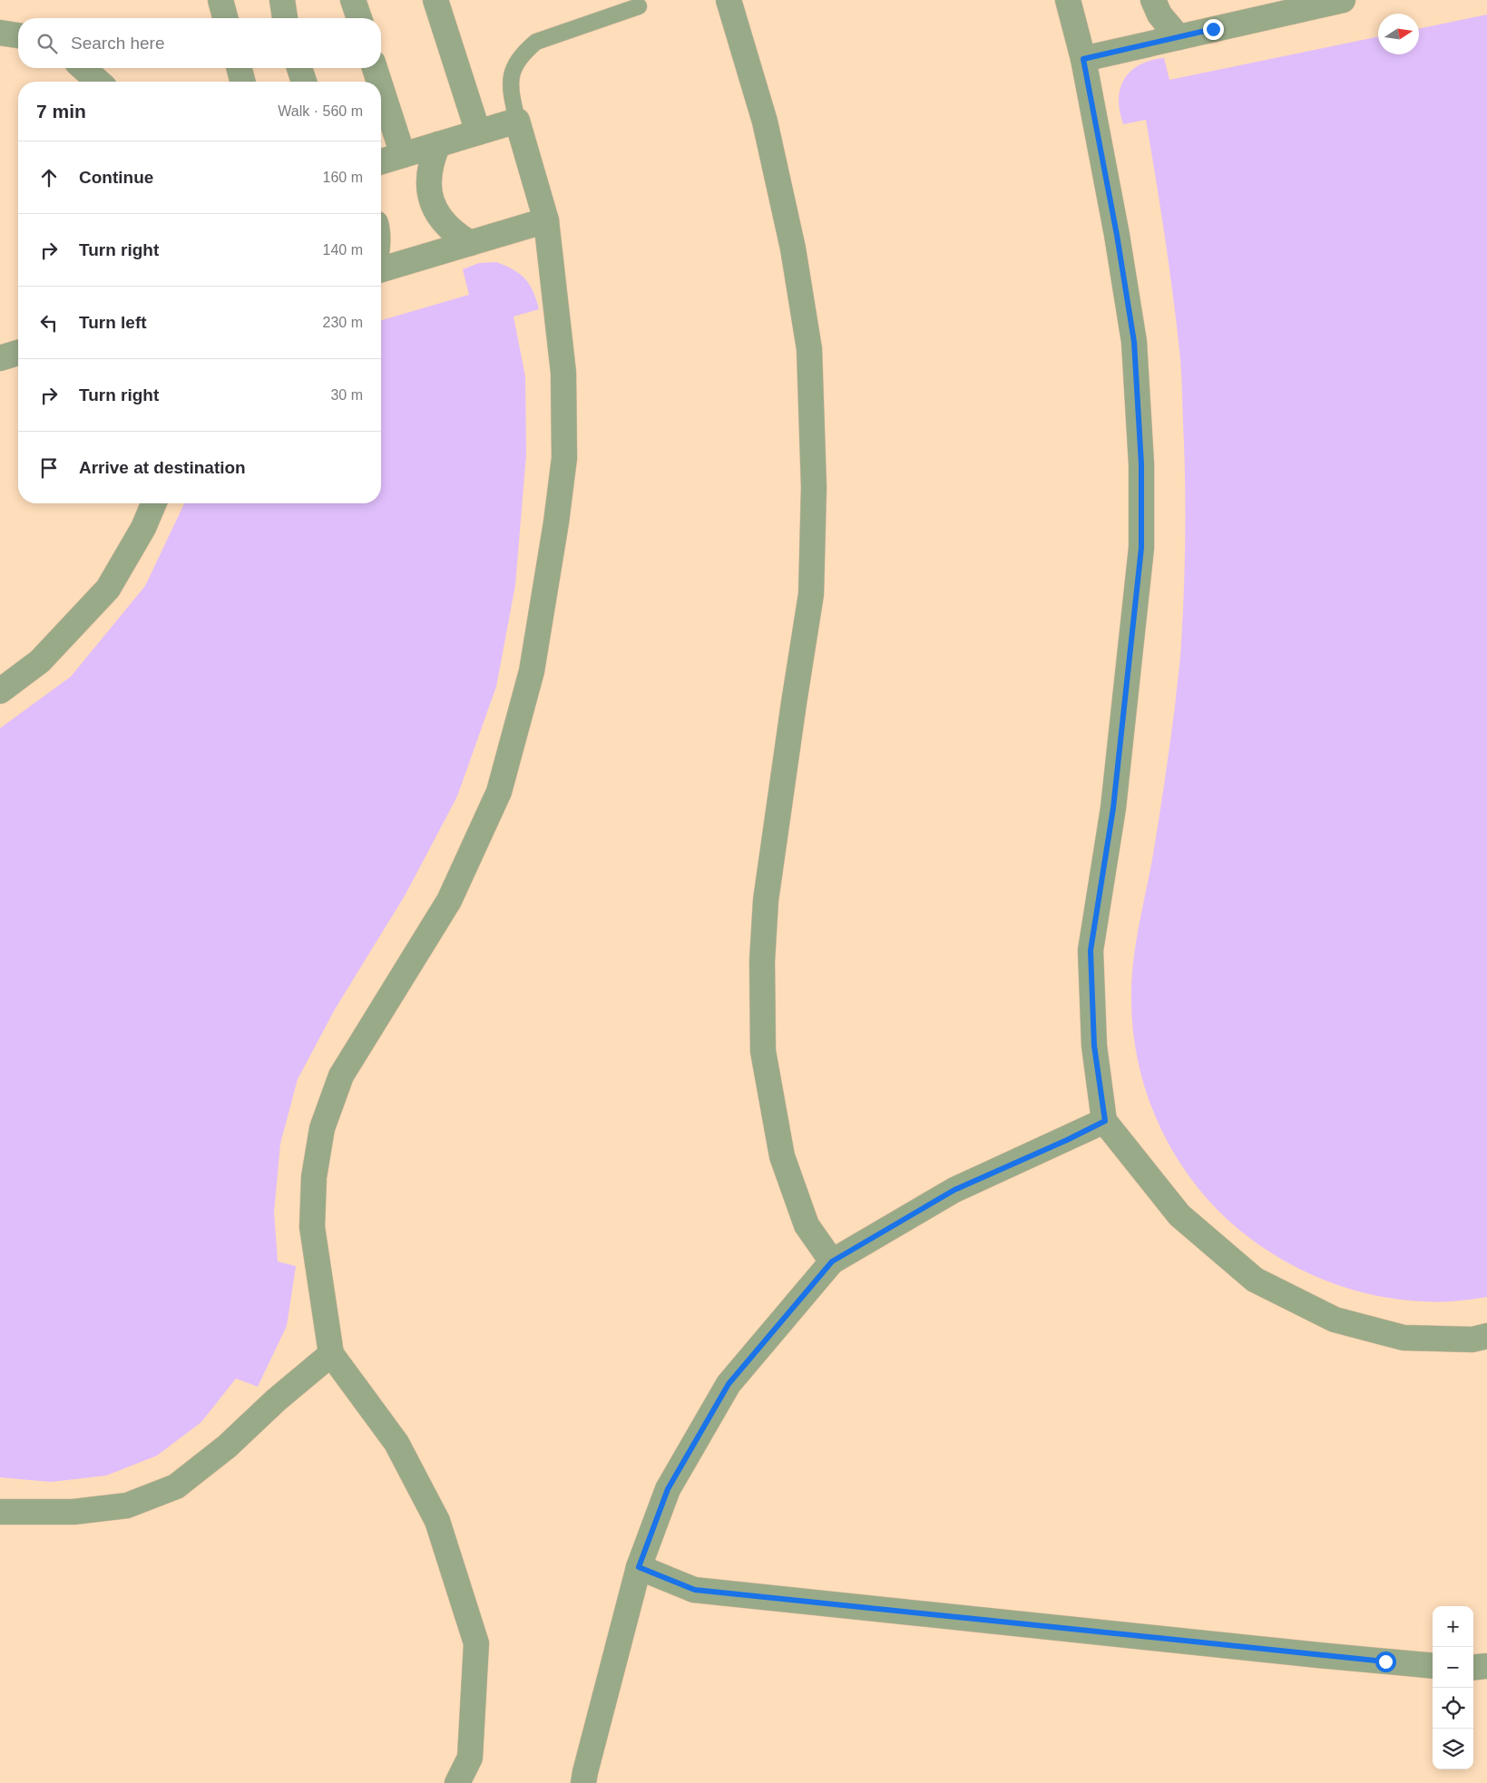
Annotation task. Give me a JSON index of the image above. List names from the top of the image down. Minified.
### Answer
{"north":"right","page":{"search":"Search here","heading":["7 min","Walk · 560 m"],"list":[["Continue","160 m"],["Turn right","140 m"],["Turn left","230 m"],["Turn right","30 m"],"Arrive at destination"],"map_buttons":["+","−"]}}
